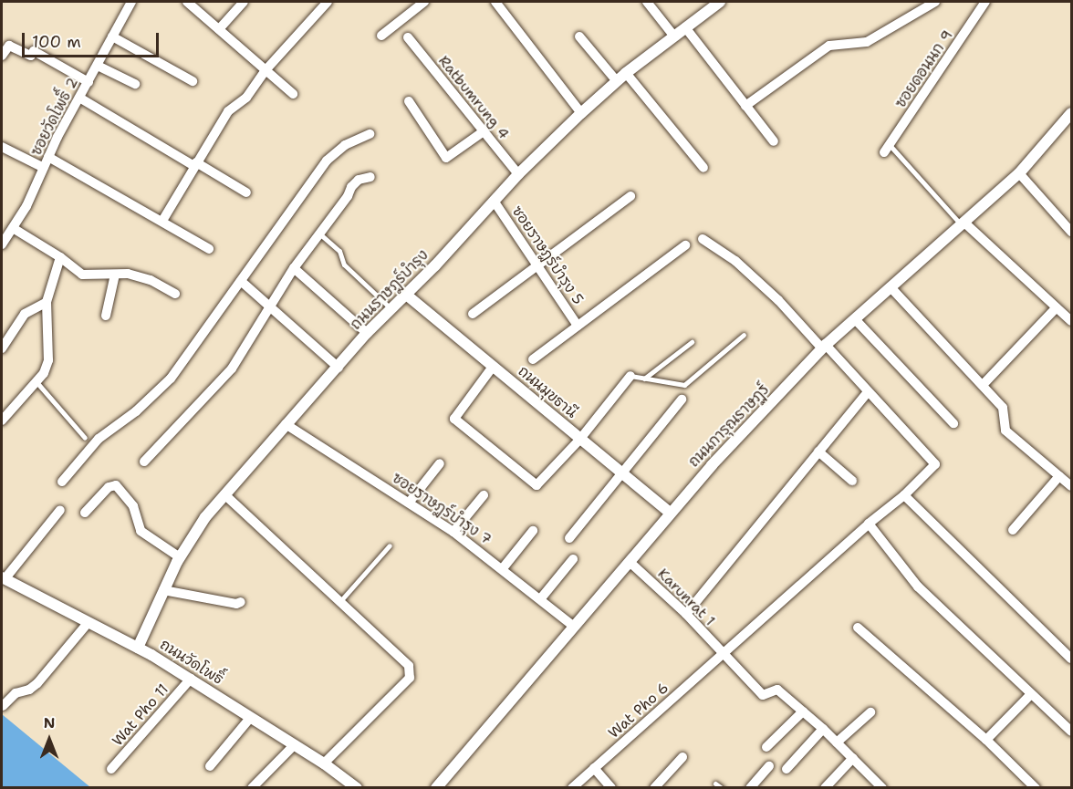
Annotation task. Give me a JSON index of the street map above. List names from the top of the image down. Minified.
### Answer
{"streets":{"street":["ซอยดอนนก 9","Ratbumrung 4","ซอยวัดโพธิ์ 2","ซอยราษฎร์บำรุง 5","ถนนราษฎร์บำรุง","ถนนมุขธานี","ถนนการุณราษฏร์","ซอยราษฎร์บำรุง 7","Karunrat 1","ถนนวัดโพธิ์","Wat Pho 6","Wat Pho 11"]},"crossings":[["Ratbumrung 4","ถนนราษฎร์บำรุง"],["ซอยราษฎร์บำรุง 5","ถนนราษฎร์บำรุง"],["ถนนราษฎร์บำรุง","ถนนมุขธานี"],["ถนนราษฎร์บำรุง","ซอยราษฎร์บำรุง 7"],["ถนนราษฎร์บำรุง","ถนนวัดโพธิ์"],["ถนนมุขธานี","ถนนการุณราษฏร์"],["ถนนการุณราษฏร์","ซอยราษฎร์บำรุง 7"],["ถนนการุณราษฏร์","Karunrat 1"],["Karunrat 1","Wat Pho 6"],["ถนนวัดโพธิ์","Wat Pho 11"]],"scale_bar":"100 m","north":"top"}
